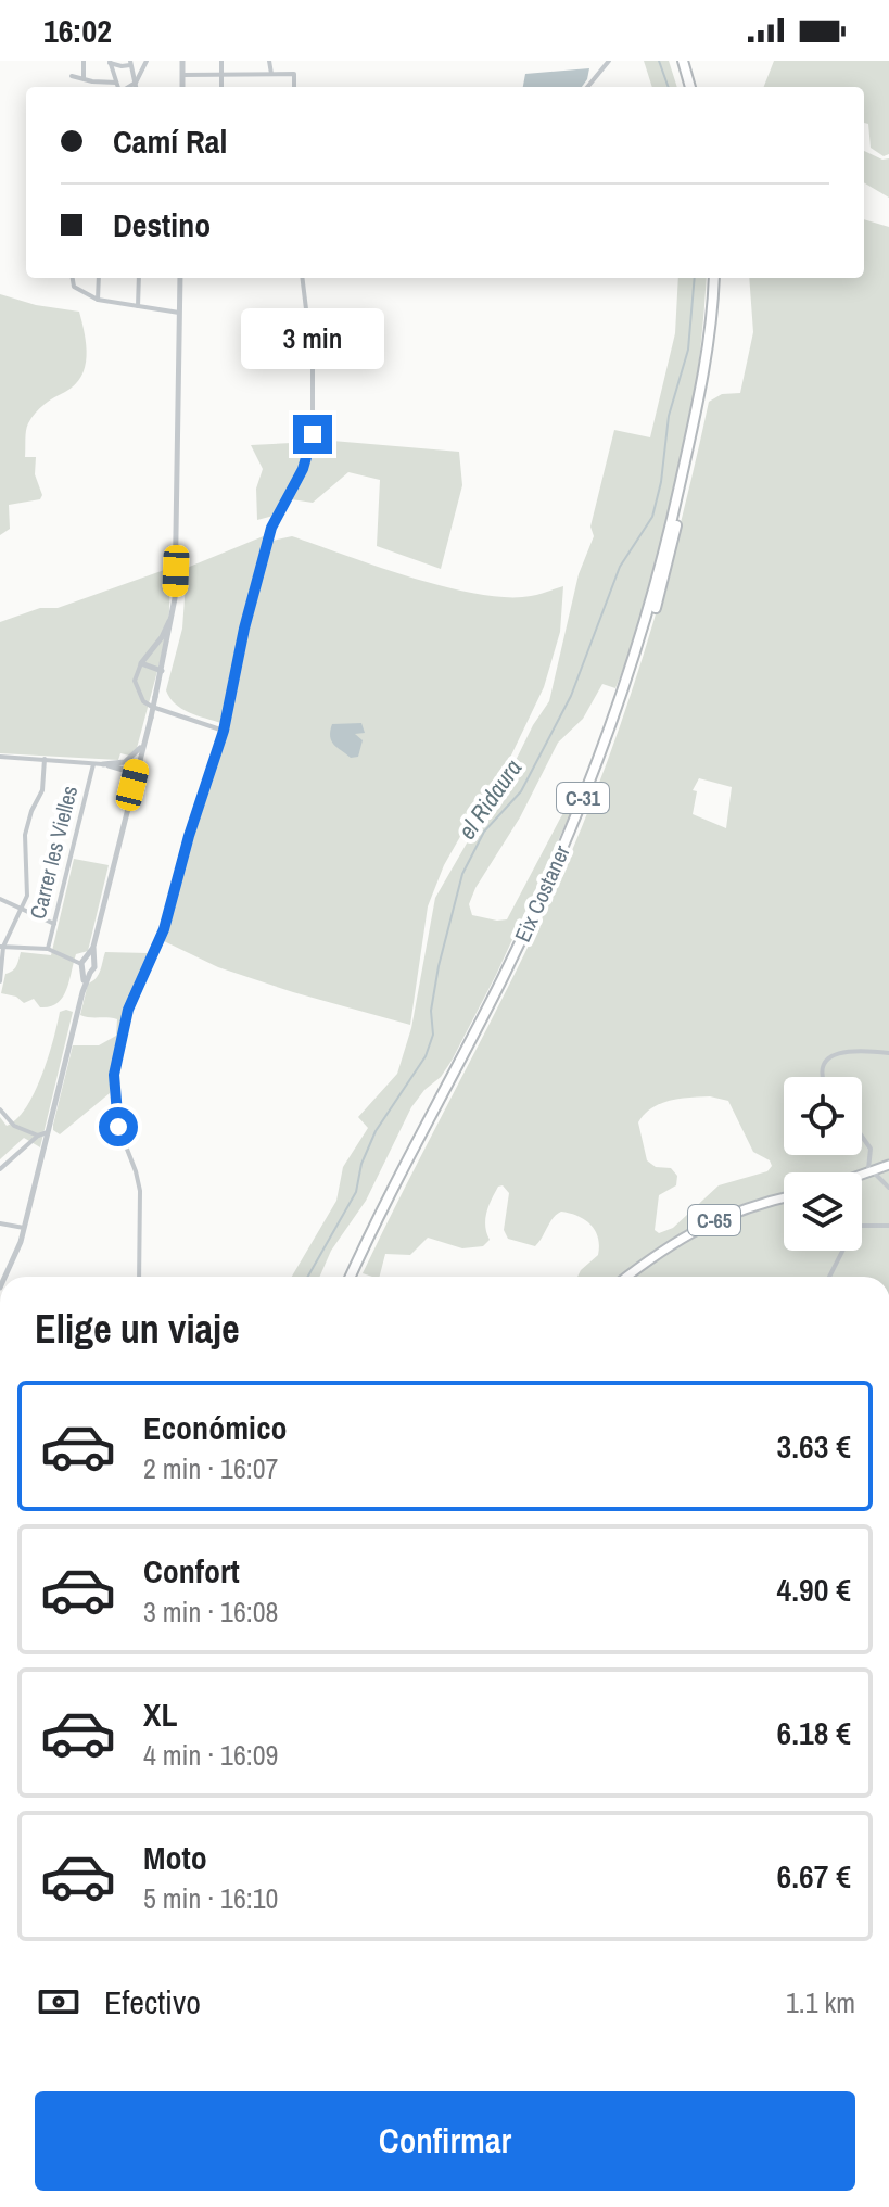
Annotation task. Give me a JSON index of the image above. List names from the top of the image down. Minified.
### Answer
{"streets":{"highway":["C-31","Eix Costaner"],"main road":["C-65"],"street":["Carrer les Vielles"]},"water":["el Ridaura"],"page":{"status":"16:02","banner":["Camí Ral","Destino"],"bubble":"3 min","heading":"Elige un viaje","list":[{"name":"Económico","note":"2 min · 16:07","value":"3.63 €"},{"name":"Confort","note":"3 min · 16:08","value":"4.90 €"},{"name":"XL","note":"4 min · 16:09","value":"6.18 €"},{"name":"Moto","note":"5 min · 16:10","value":"6.67 €"}],"pay":["Efectivo","1.1 km"],"buttons":"Confirmar"}}
